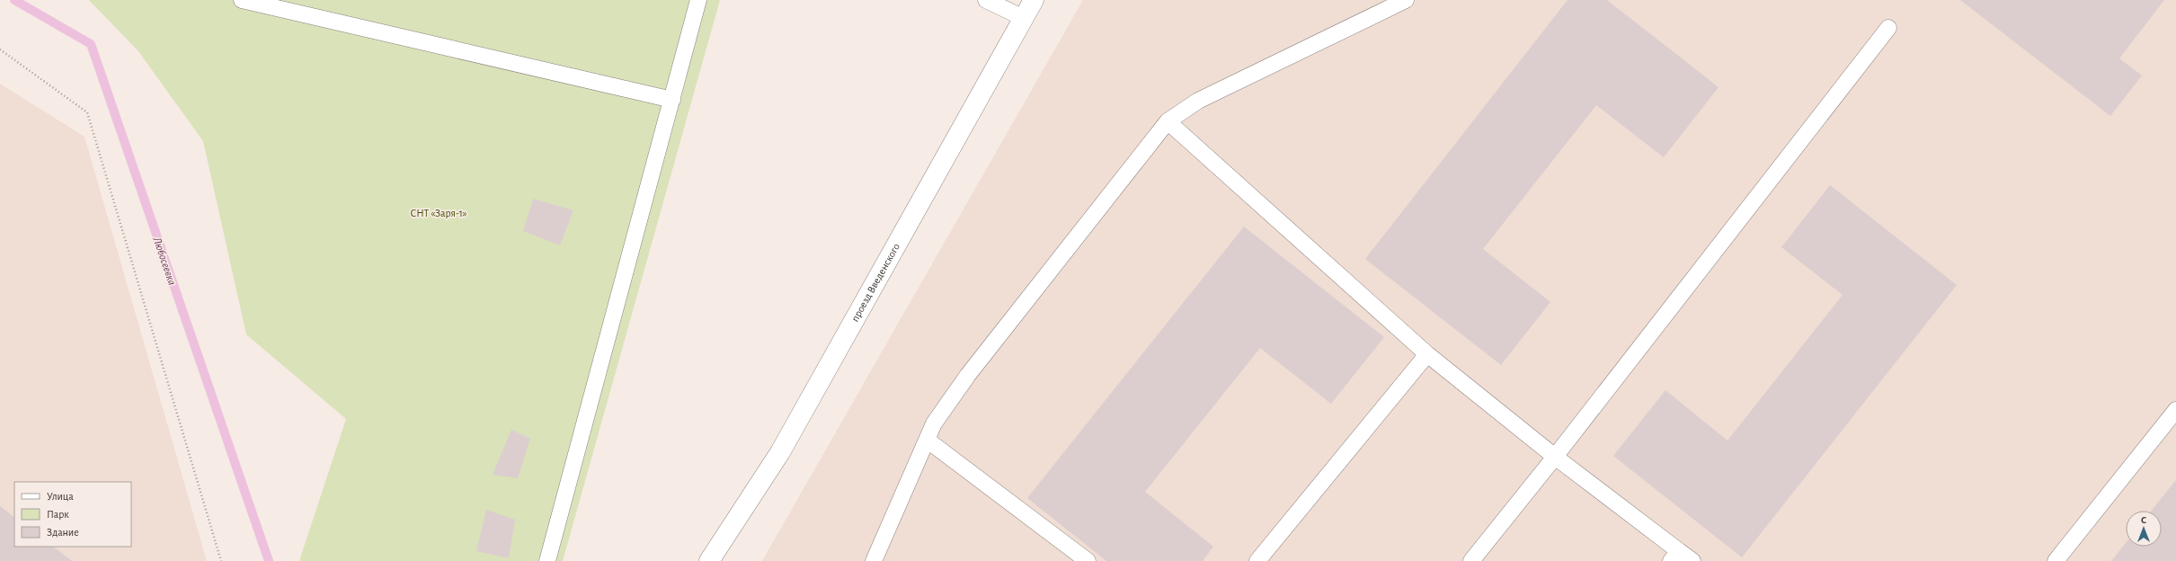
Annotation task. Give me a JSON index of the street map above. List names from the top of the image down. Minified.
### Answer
{"streets":{"street":["проезд Введенского"]},"water":["Любосеевка"],"parks":["СНТ «Заря-1»"],"legend":["Улица","Парк","Здание"],"north":"top"}
